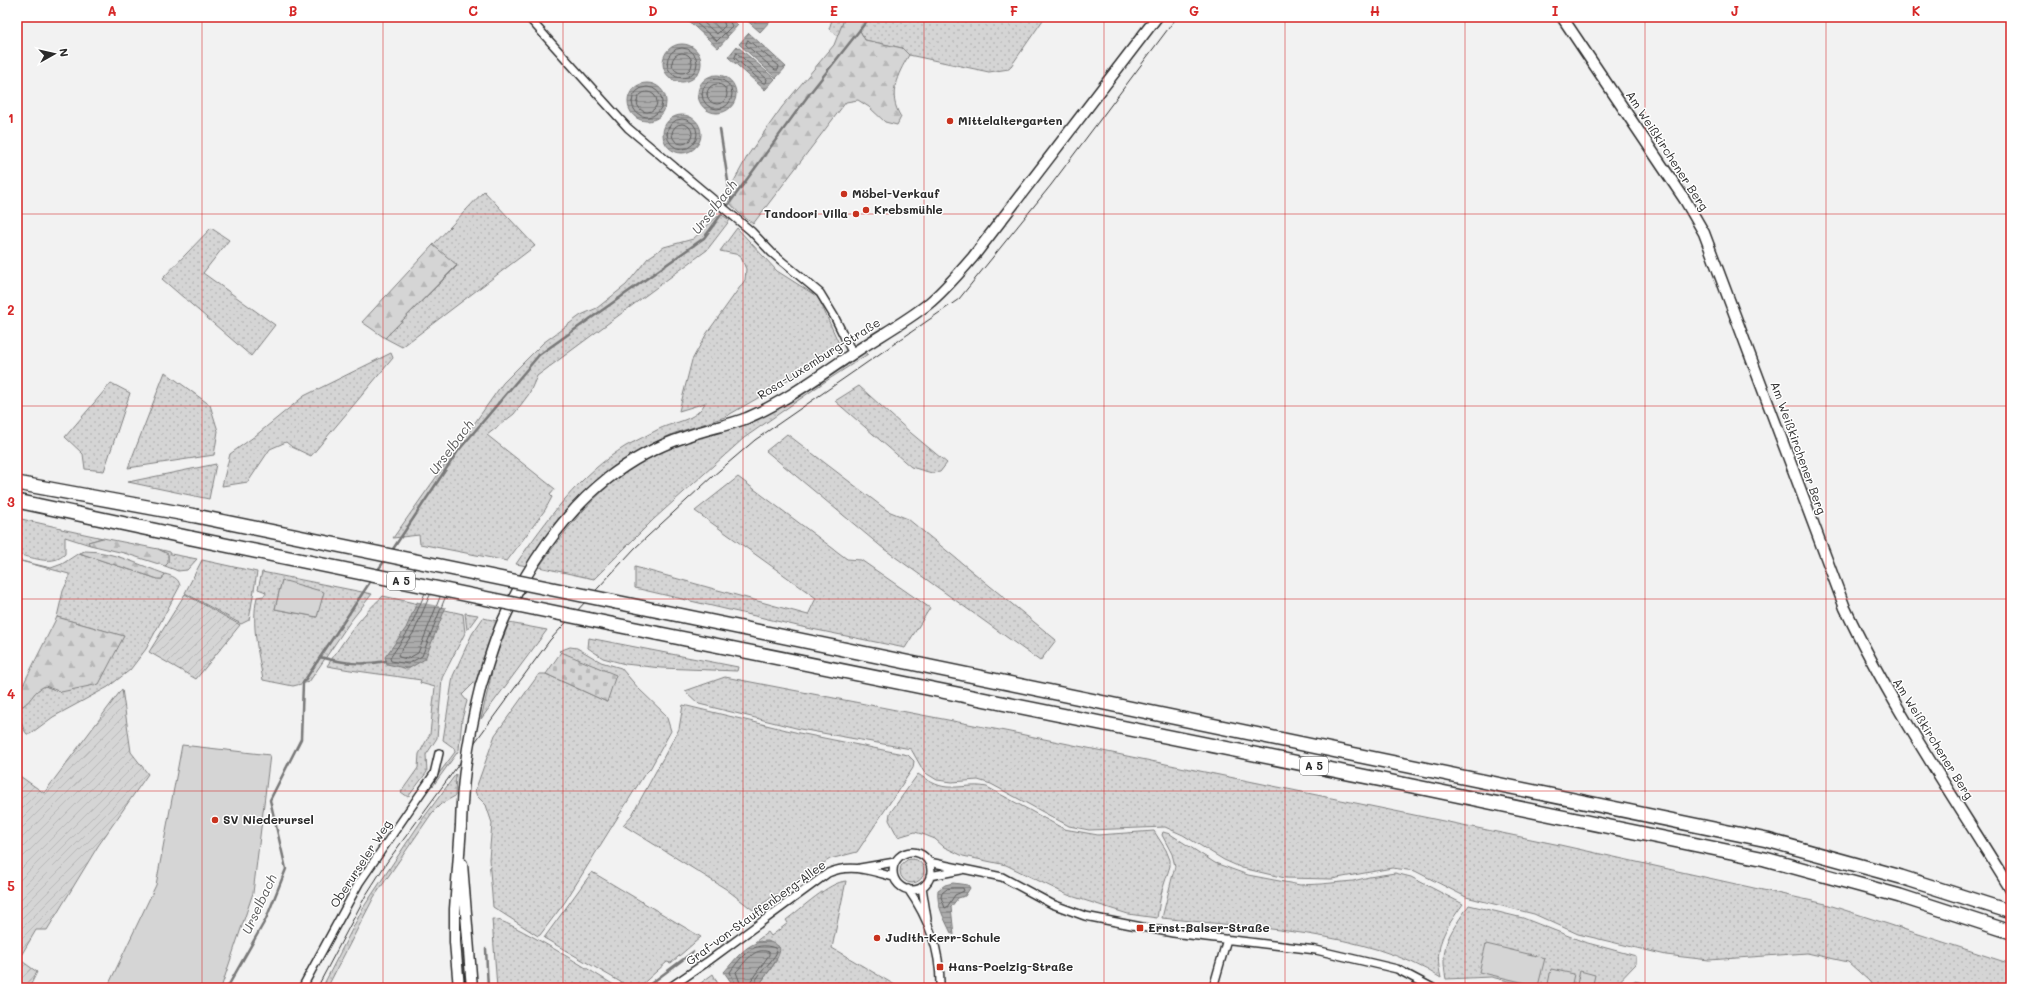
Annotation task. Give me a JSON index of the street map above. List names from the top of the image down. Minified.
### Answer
{"streets":{"highway":["A 5"],"main road":["Am Weißkirchener Berg","Rosa-Luxemburg-Straße"],"street":["Oberurseler Weg","Graf-von-Stauffenberg-Allee"]},"water":["Urselbach"],"places":{"other":["Mittelaltergarten","Möbel-Verkauf","Krebsmühle","Tandoori Villa","SV Niederursel","Judith-Kerr-Schule"],"transit":["Ernst-Balser-Straße","Hans-Poelzig-Straße"]},"north":"right","grid":{"columns":["A","B","C","D","E","F","G","H","I","J","K"],"rows":["1","2","3","4","5"]}}
